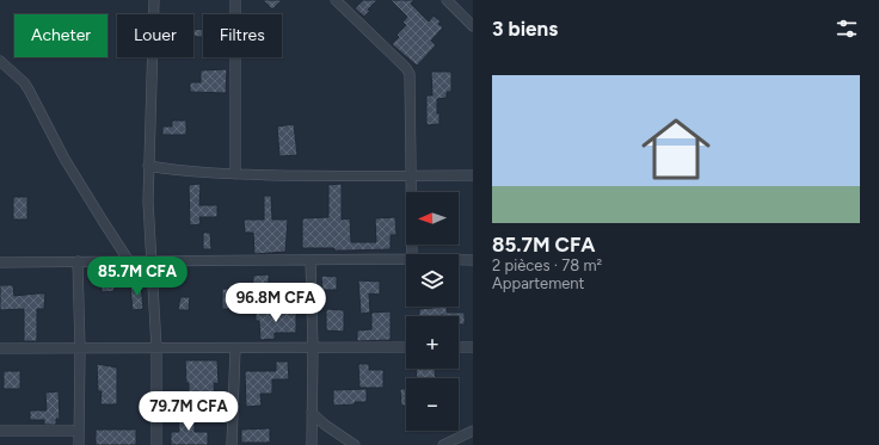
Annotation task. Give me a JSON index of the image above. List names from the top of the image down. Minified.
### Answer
{"north":"left","page":{"heading":"3 biens","chip":["Acheter","Louer","Filtres"],"list":[{"name":"85.7M CFA","note":"2 pièces · 78 m² · Appartement"}],"map_buttons":["+","−"],"price":["85.7M CFA","96.8M CFA","79.7M CFA"]}}
